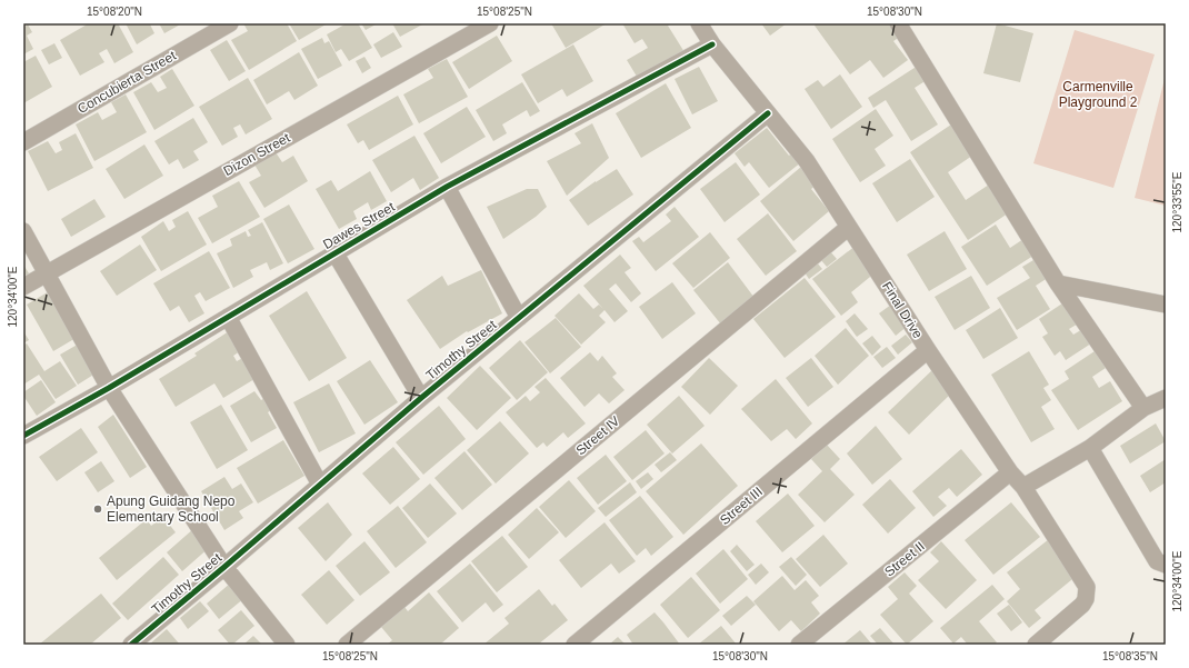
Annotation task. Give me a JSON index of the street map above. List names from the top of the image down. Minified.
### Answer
{"streets":{"street":["Concubierta Street","Dizon Street","Dawes Street","Final Drive","Timothy Street","Street IV","Street III","Street II"]},"crossings":[["Dawes Street","Final Drive"],["Final Drive","Timothy Street"],["Final Drive","Street IV"],["Final Drive","Street III"],["Final Drive","Street II"]],"parks":["Carmenville Playground 2"],"places":["Apung Guidang Nepo Elementary School"],"coordinates":["15°08'20\"N","15°08'25\"N","15°08'30\"N","120°33'55\"E","120°34'00\"E","15°08'35\"N"]}
